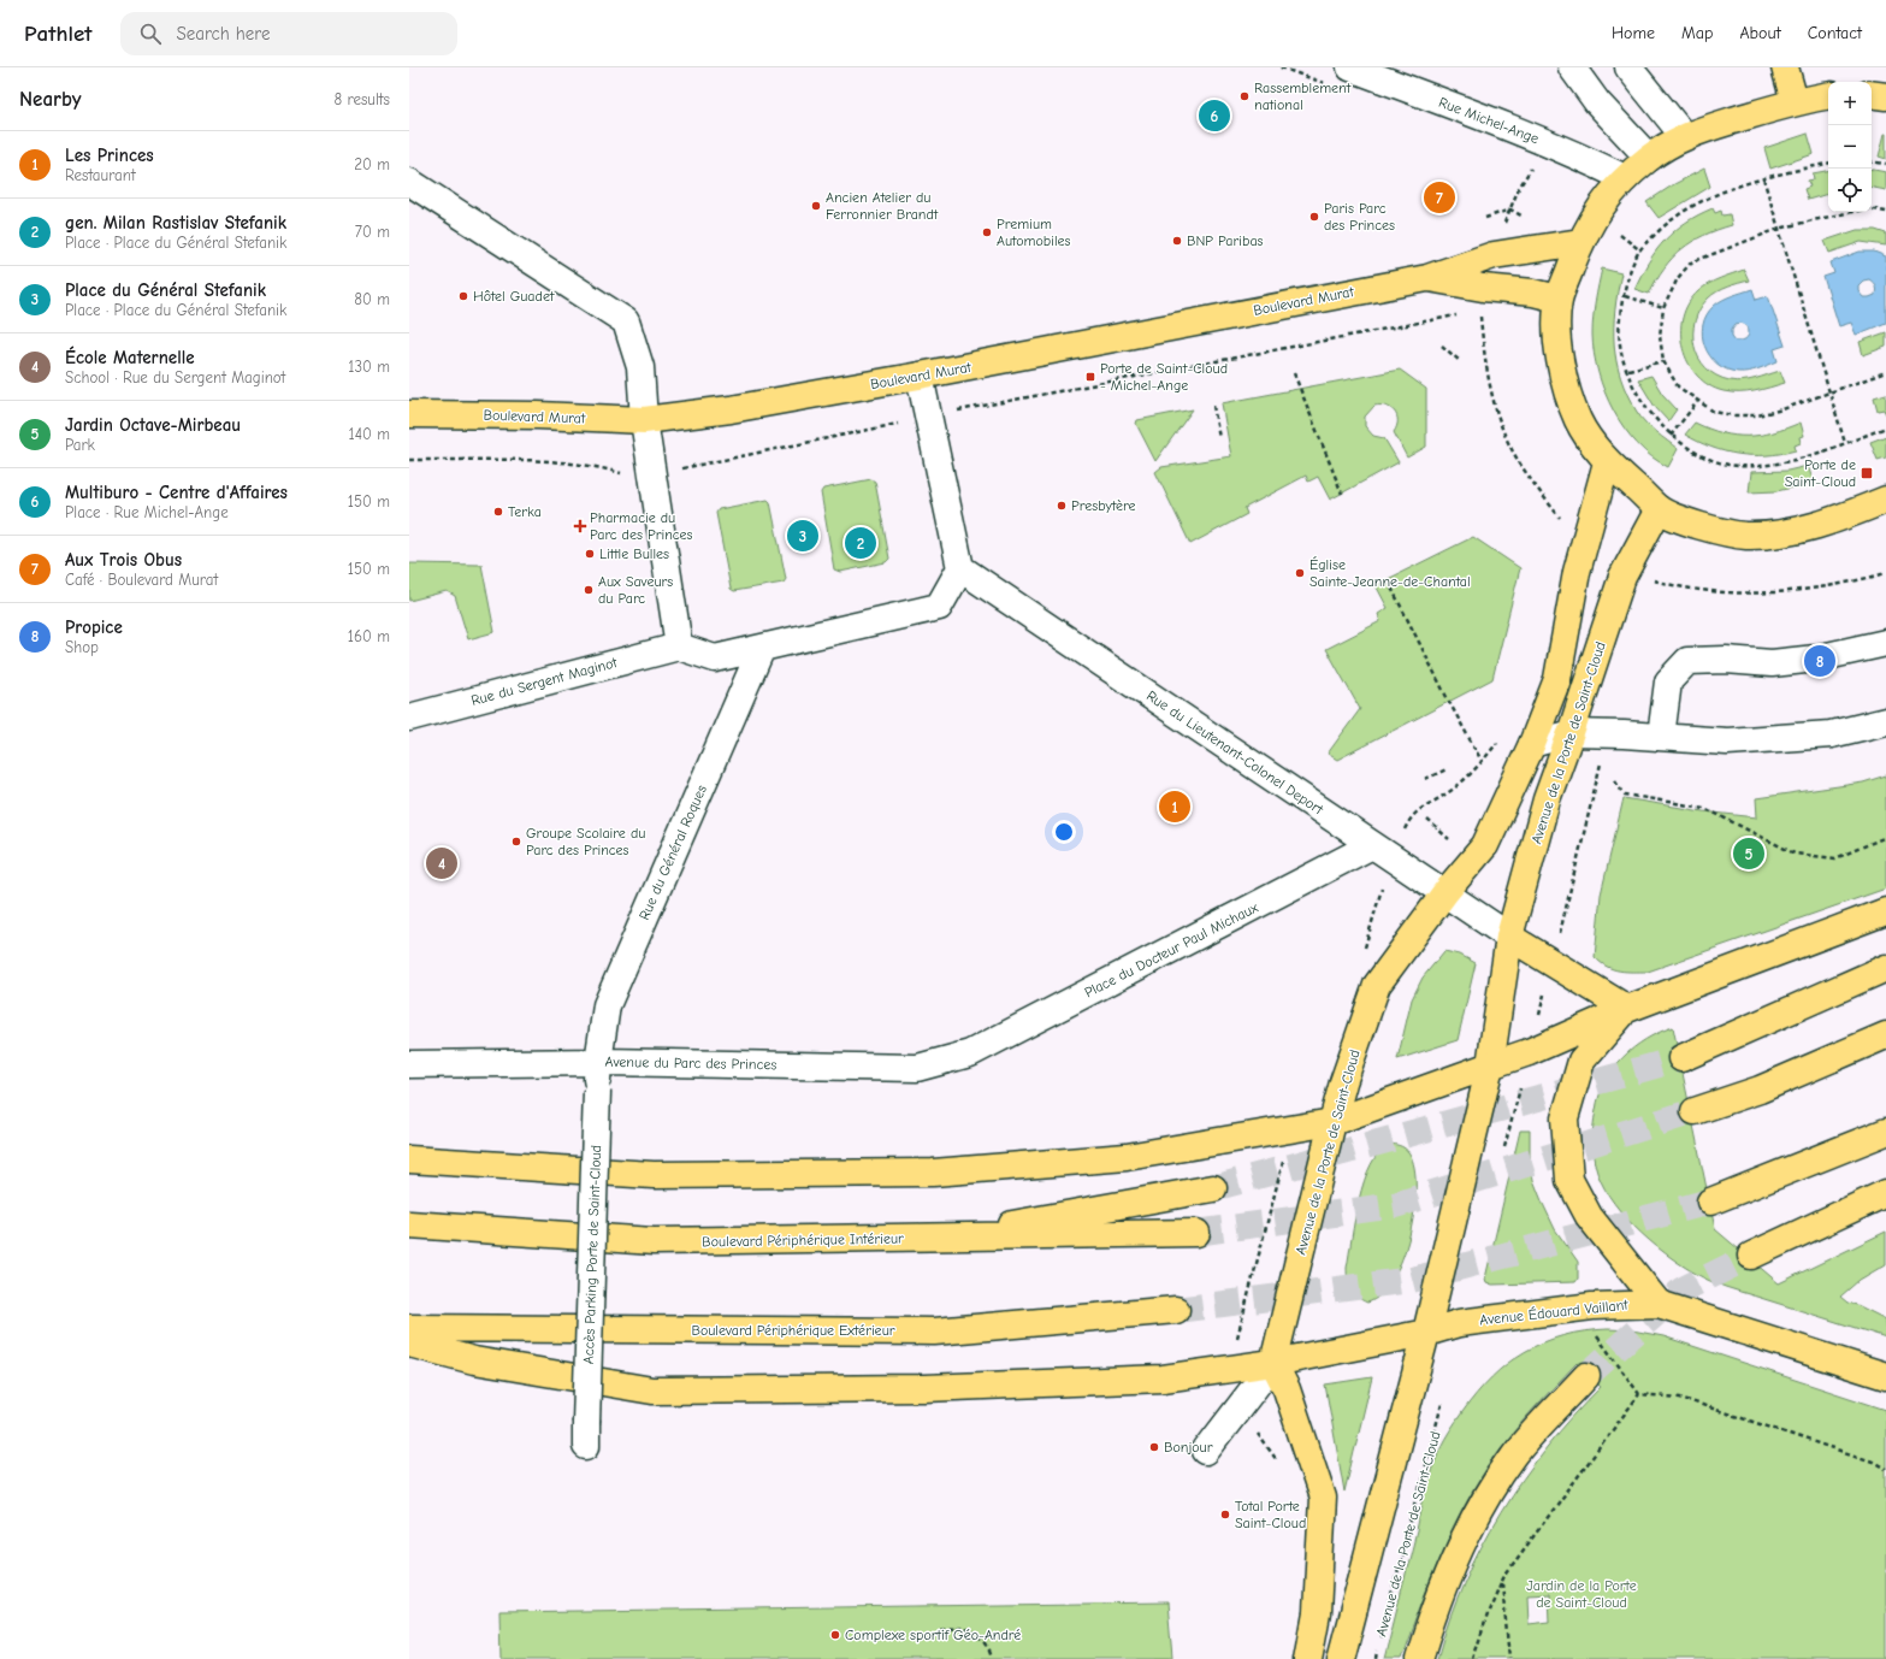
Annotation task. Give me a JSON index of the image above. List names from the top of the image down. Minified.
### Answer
{"streets":{"main road":["Boulevard Murat","Avenue de la Porte de Saint-Cloud","Boulevard Périphérique Intérieur","Avenue Édouard Vaillant","Boulevard Périphérique Extérieur"],"street":["Rue Michel-Ange","Rue du Sergent Maginot","Rue du Lieutenant-Colonel Deport","Rue du Général Roques","Place du Docteur Paul Michaux","Avenue du Parc des Princes","Accès Parking Porte de Saint-Cloud"]},"crossings":[["Avenue de la Porte de Saint-Cloud","Rue du Lieutenant-Colonel Deport"],["Avenue de la Porte de Saint-Cloud","Avenue Édouard Vaillant"],["Rue du Lieutenant-Colonel Deport","Place du Docteur Paul Michaux"],["Rue du Général Roques","Avenue du Parc des Princes"],["Rue du Général Roques","Accès Parking Porte de Saint-Cloud"],["Place du Docteur Paul Michaux","Avenue du Parc des Princes"],["Avenue du Parc des Princes","Accès Parking Porte de Saint-Cloud"]],"parks":["Jardin de la Porte de Saint-Cloud"],"places":{"other":["Rassemblement national","Ancien Atelier du Ferronnier Brandt","Paris Parc des Princes","Premium Automobiles","BNP Paribas","Hôtel Guadet","Presbytère","Terka","Little Bulles","Église Sainte-Jeanne-de-Chantal","Aux Saveurs du Parc","Groupe Scolaire du Parc des Princes","Bonjour","Total Porte Saint-Cloud","Complexe sportif Géo-André"],"transit":["Porte de Saint-Cloud - Michel-Ange","Porte de Saint-Cloud"],"health":["Pharmacie du Parc des Princes"]},"page":{"header":"Pathlet","search":"Search here","nav":["Home","Map","About","Contact"],"heading":["Nearby","8 results"],"map_buttons":["+","−"],"pins":["6","7","3","2","8","1","5","4"],"list":[{"mark":"1","name":"Les Princes","note":"Restaurant","value":"20 m"},{"mark":"2","name":"gen. Milan Rastislav Stefanik","note":"Place · Place du Général Stefanik","value":"70 m"},{"mark":"3","name":"Place du Général Stefanik","note":"Place · Place du Général Stefanik","value":"80 m"},{"mark":"4","name":"École Maternelle","note":"School · Rue du Sergent Maginot","value":"130 m"},{"mark":"5","name":"Jardin Octave-Mirbeau","note":"Park","value":"140 m"},{"mark":"6","name":"Multiburo - Centre d'Affaires","note":"Place · Rue Michel-Ange","value":"150 m"},{"mark":"7","name":"Aux Trois Obus","note":"Café · Boulevard Murat","value":"150 m"},{"mark":"8","name":"Propice","note":"Shop","value":"160 m"}]}}
